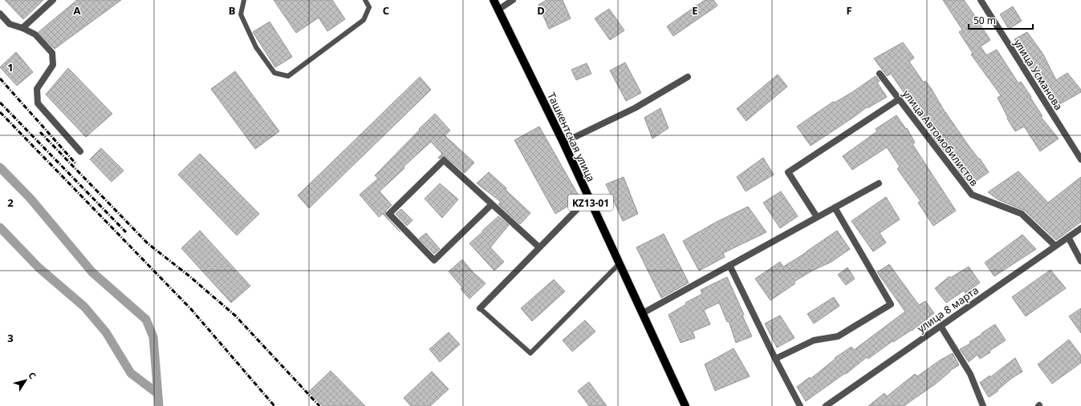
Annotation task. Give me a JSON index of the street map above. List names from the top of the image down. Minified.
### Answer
{"streets":{"main road":["Ташкентская улица","KZ13-01"],"street":["улица Усманова","улица Автомобилистов","улица 8 марта"]},"crossings":[["улица Автомобилистов","улица 8 марта"]],"scale_bar":"50 m","north":"top right","grid":{"columns":["A","B","C","D","E","F"],"rows":["1","2","3"]}}
